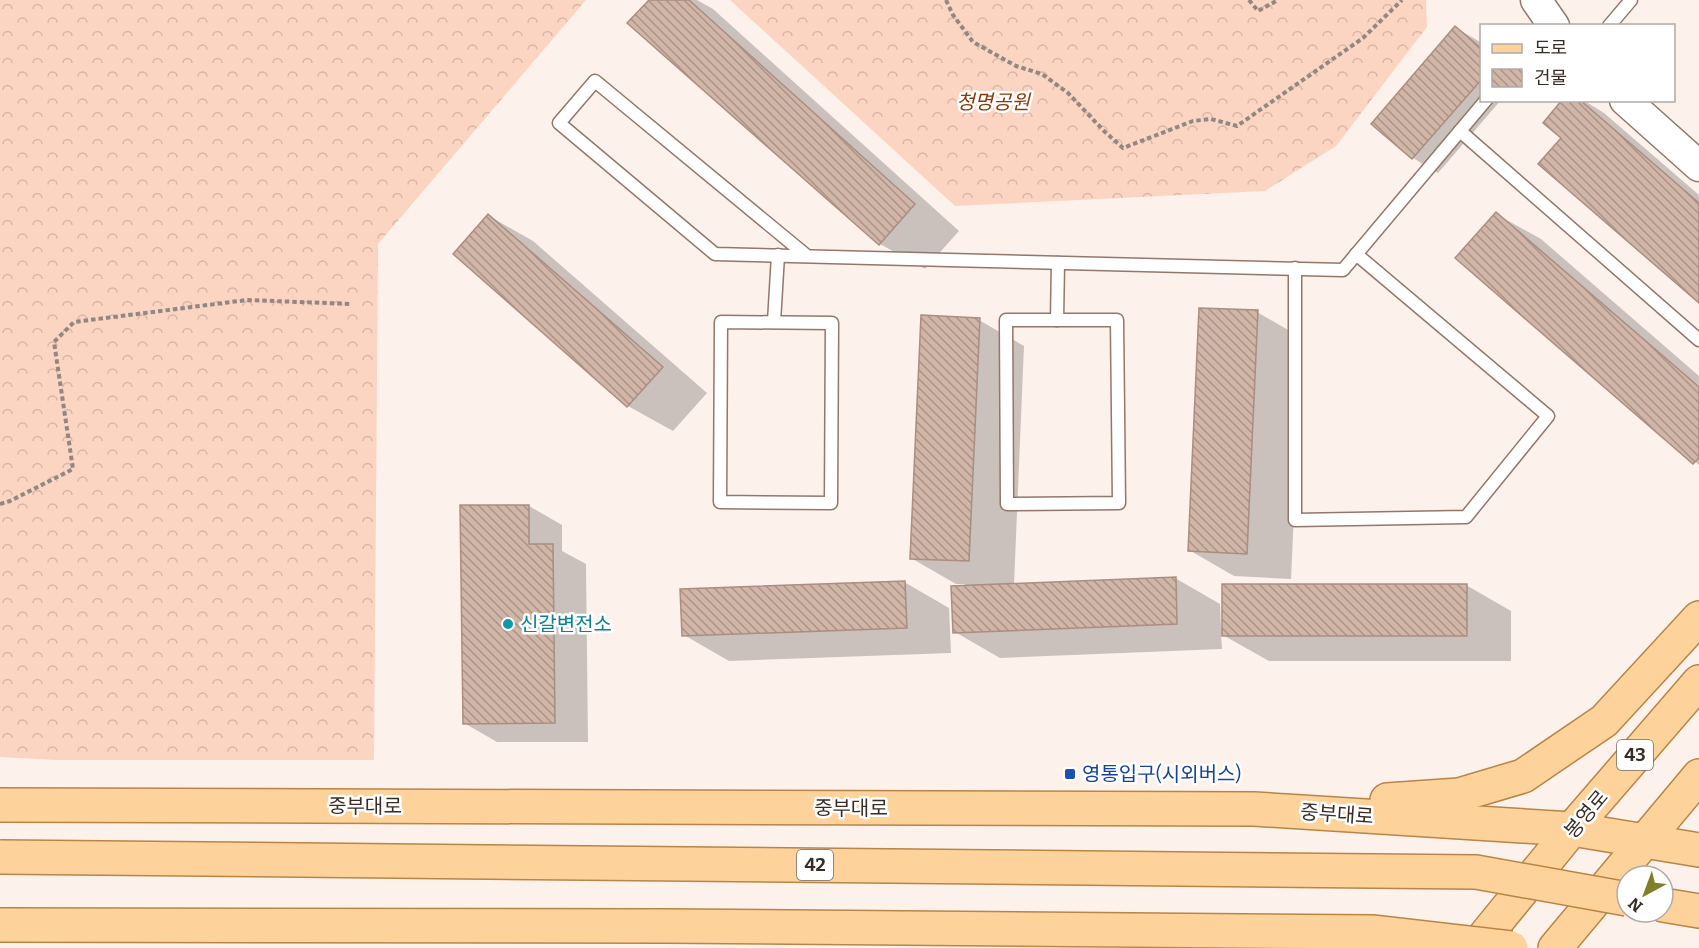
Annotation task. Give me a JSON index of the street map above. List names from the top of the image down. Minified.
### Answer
{"streets":{"main road":["43","중부대로","봉영로","42"]},"crossings":[["중부대로","봉영로"]],"parks":["청명공원"],"places":{"other":["신갈변전소"],"transit":["영통입구(시외버스)"]},"legend":["도로","건물"],"north":"bottom left"}
